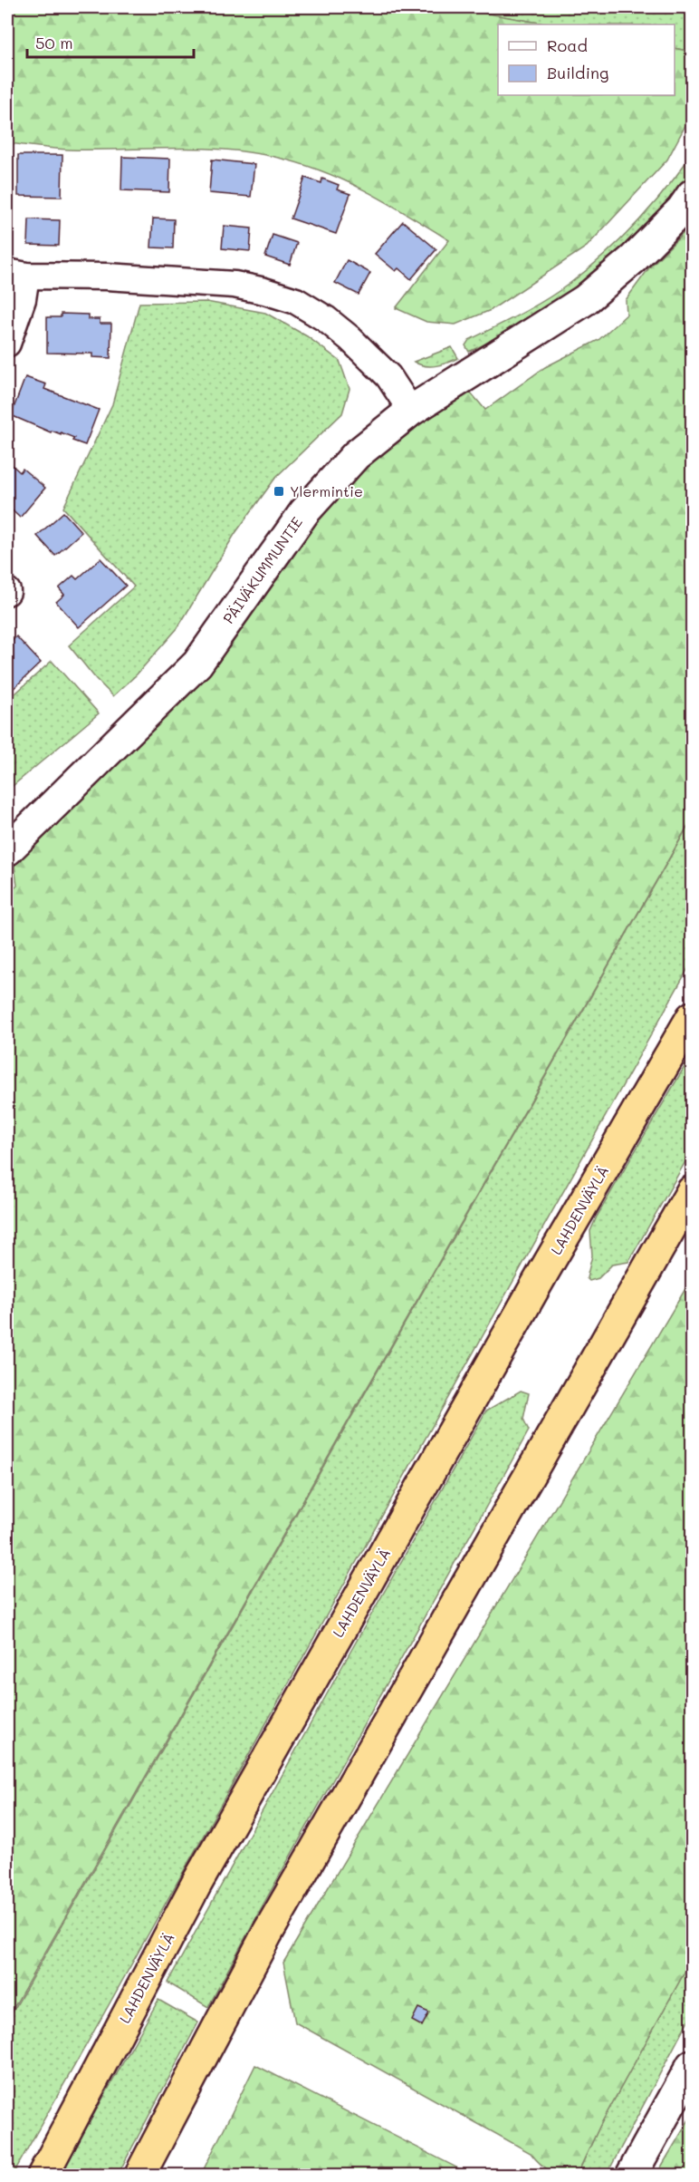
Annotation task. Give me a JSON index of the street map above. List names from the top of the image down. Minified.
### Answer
{"streets":{"highway":["LAHDENVÄYLÄ"],"street":["PÄIVÄKUMMUNTIE"]},"places":{"transit":["Ylermintie"]},"legend":["Road","Building"],"scale_bar":"50 m"}
